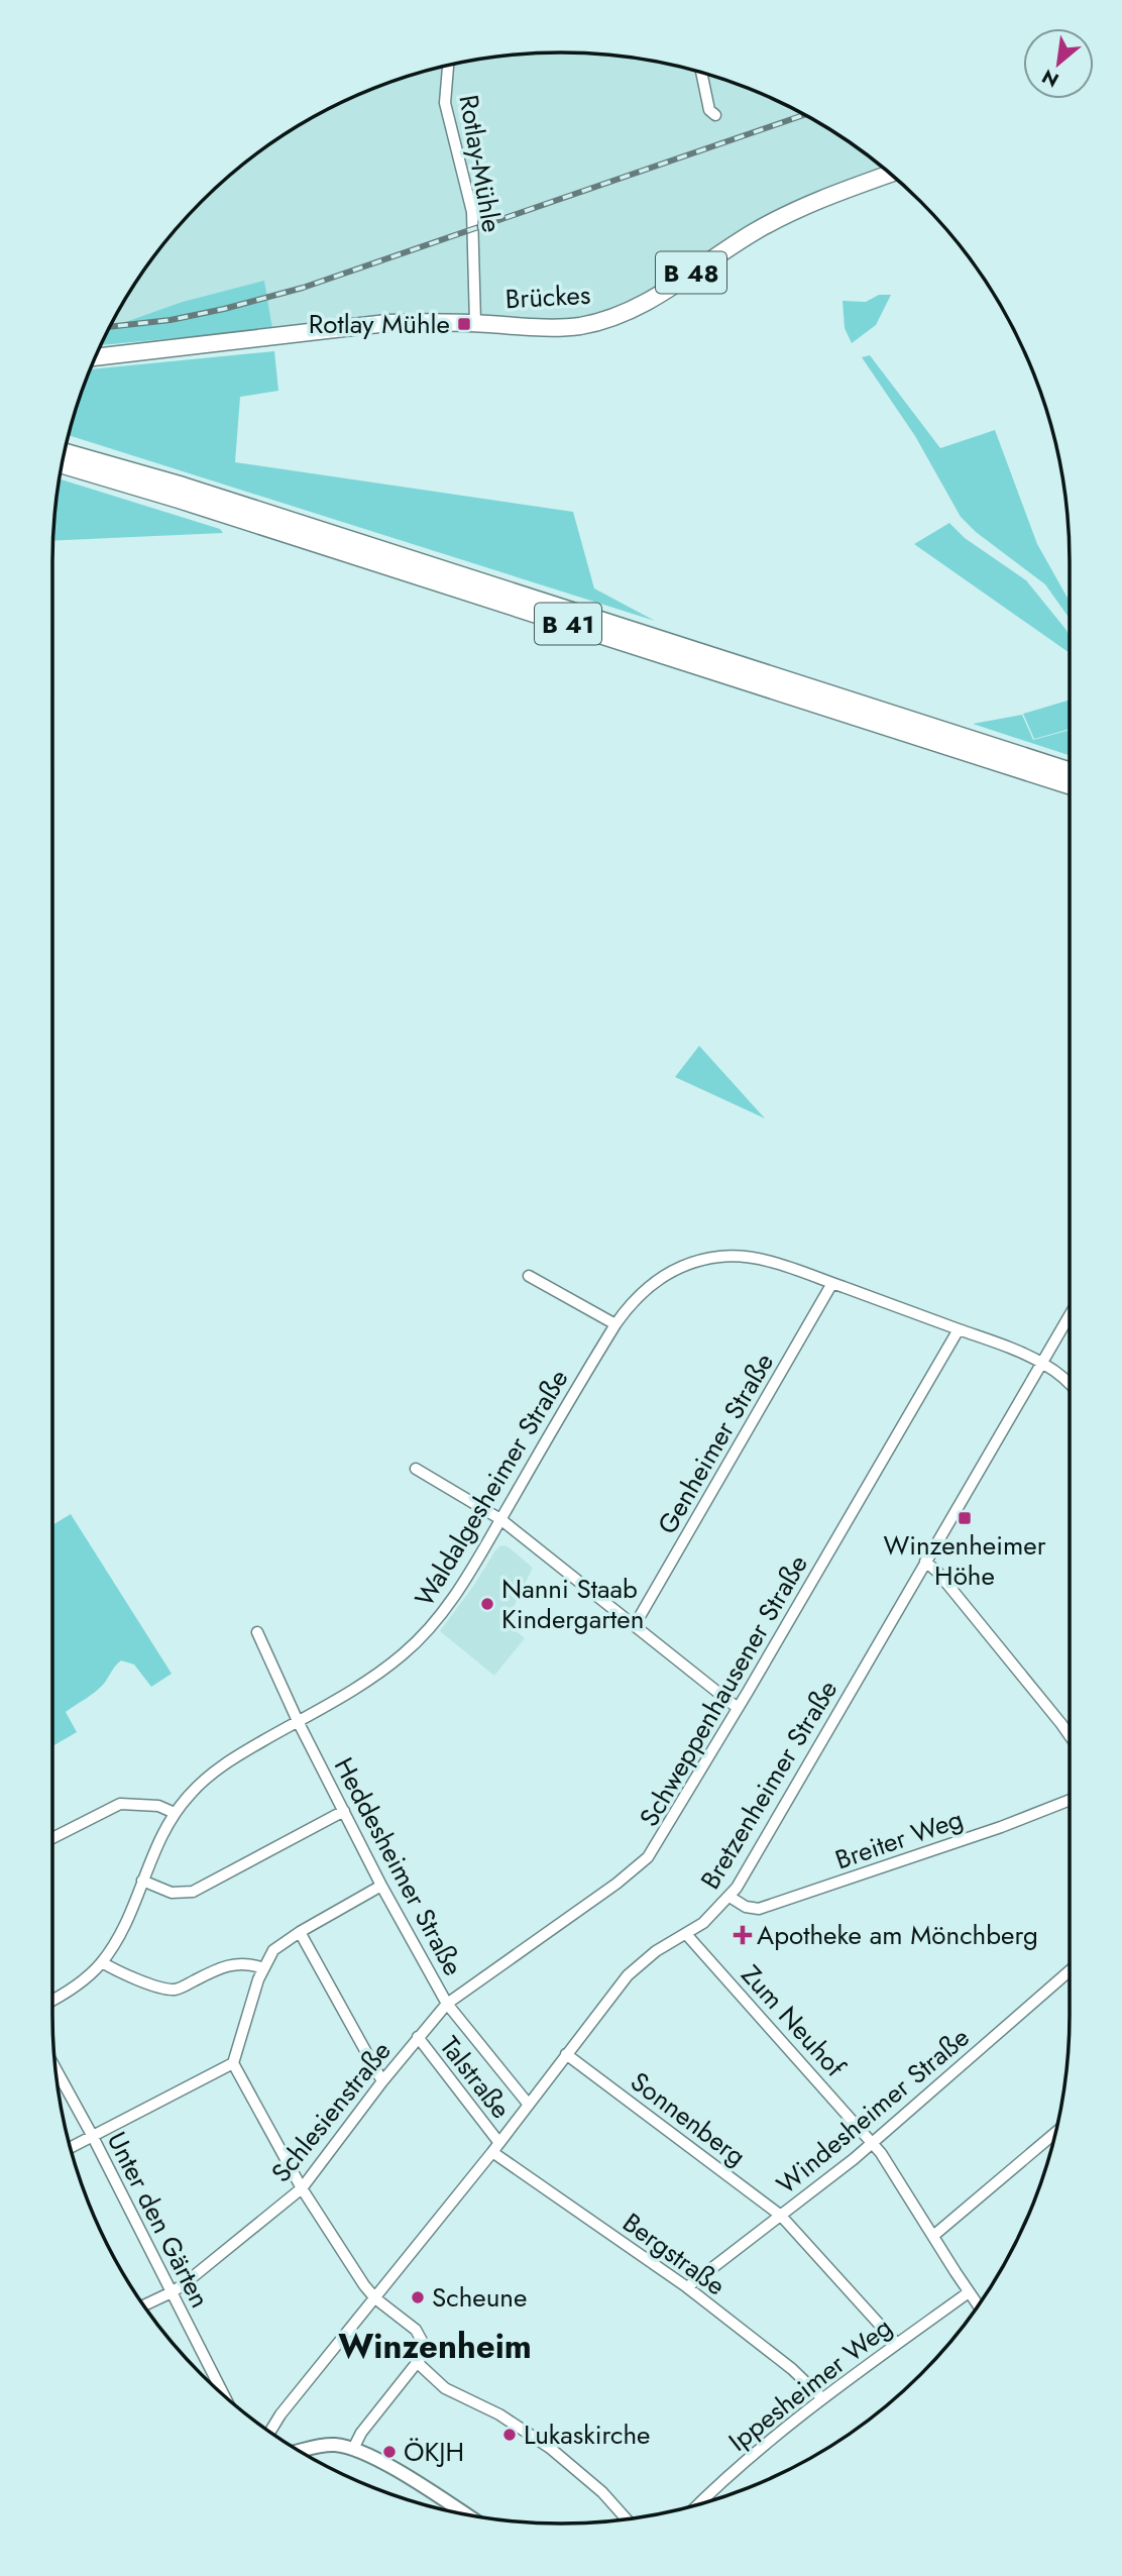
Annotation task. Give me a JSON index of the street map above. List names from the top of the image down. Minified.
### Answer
{"streets":{"main road":["B 48","Brückes","B 41"],"street":["Rotlay-Mühle","Genheimer Straße","Waldalgesheimer Straße","Schweppenhausener Straße","Bretzenheimer Straße","Breiter Weg","Heddesheimer Straße","Zum Neuhof","Talstraße","Windesheimer Straße","Schlesienstraße","Sonnenberg","Unter den Gärten","Bergstraße","Ippesheimer Weg"]},"crossings":[["Rotlay-Mühle","Brückes"],["Genheimer Straße","Waldalgesheimer Straße"],["Waldalgesheimer Straße","Schweppenhausener Straße"],["Waldalgesheimer Straße","Bretzenheimer Straße"],["Waldalgesheimer Straße","Heddesheimer Straße"],["Schweppenhausener Straße","Heddesheimer Straße"],["Schweppenhausener Straße","Schlesienstraße"],["Bretzenheimer Straße","Breiter Weg"],["Bretzenheimer Straße","Heddesheimer Straße"],["Bretzenheimer Straße","Zum Neuhof"],["Bretzenheimer Straße","Talstraße"],["Bretzenheimer Straße","Sonnenberg"],["Bretzenheimer Straße","Bergstraße"],["Heddesheimer Straße","Schlesienstraße"],["Zum Neuhof","Windesheimer Straße"],["Zum Neuhof","Ippesheimer Weg"],["Talstraße","Schlesienstraße"],["Talstraße","Bergstraße"],["Windesheimer Straße","Sonnenberg"],["Windesheimer Straße","Bergstraße"],["Schlesienstraße","Unter den Gärten"],["Sonnenberg","Ippesheimer Weg"],["Bergstraße","Ippesheimer Weg"]],"districts":["Winzenheim"],"places":{"transit":["Rotlay Mühle","Winzenheimer Höhe"],"other":["Nanni Staab Kindergarten","Scheune","Lukaskirche","ÖKJH"],"health":["Apotheke am Mönchberg"]},"north":"bottom left"}
